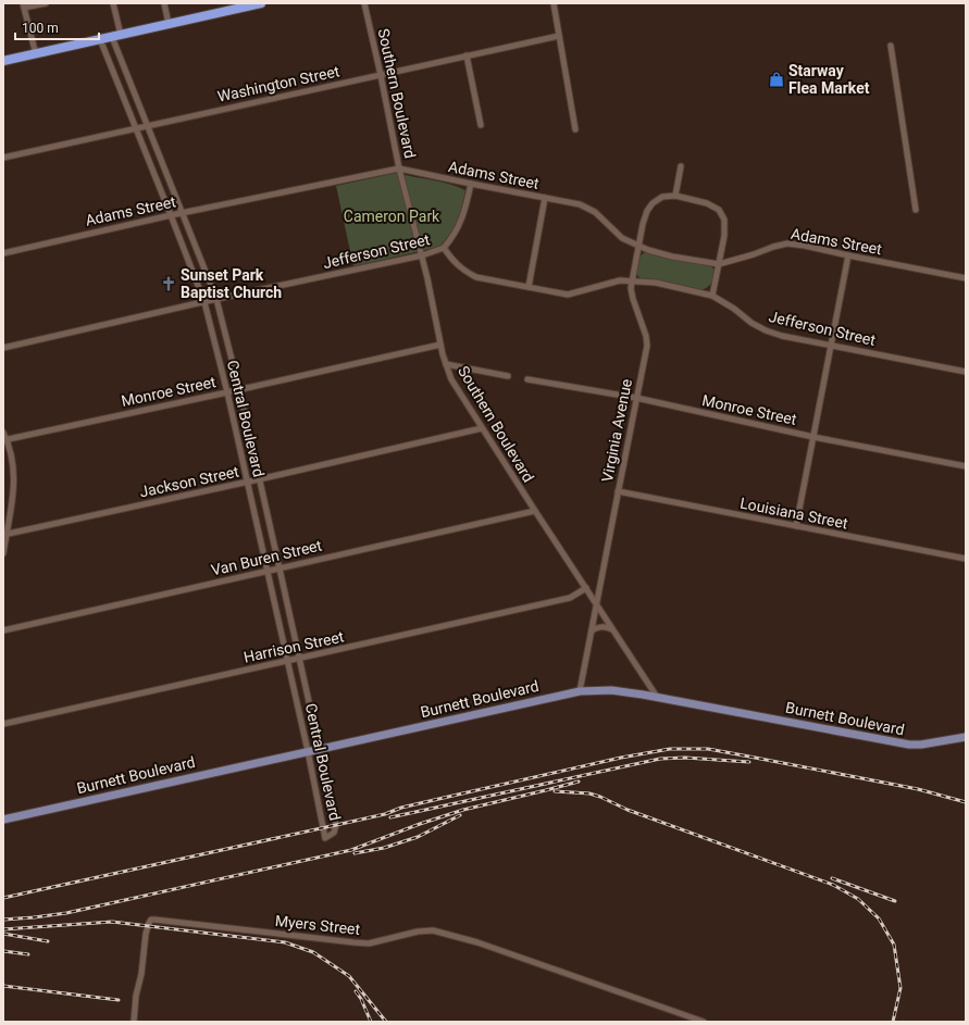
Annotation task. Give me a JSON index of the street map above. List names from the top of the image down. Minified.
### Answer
{"streets":{"main road":["Burnett Boulevard"],"street":["Washington Street","Southern Boulevard","Adams Street","Jefferson Street","Monroe Street","Central Boulevard","Virginia Avenue","Jackson Street","Louisiana Street","Van Buren Street","Harrison Street","Myers Street"]},"crossings":[["Washington Street","Southern Boulevard"],["Washington Street","Central Boulevard"],["Southern Boulevard","Adams Street"],["Southern Boulevard","Jefferson Street"],["Southern Boulevard","Monroe Street"],["Southern Boulevard","Virginia Avenue"],["Southern Boulevard","Jackson Street"],["Southern Boulevard","Van Buren Street"],["Southern Boulevard","Harrison Street"],["Southern Boulevard","Burnett Boulevard"],["Adams Street","Central Boulevard"],["Adams Street","Virginia Avenue"],["Jefferson Street","Central Boulevard"],["Jefferson Street","Virginia Avenue"],["Monroe Street","Central Boulevard"],["Monroe Street","Virginia Avenue"],["Central Boulevard","Jackson Street"],["Central Boulevard","Van Buren Street"],["Central Boulevard","Harrison Street"],["Central Boulevard","Burnett Boulevard"],["Virginia Avenue","Louisiana Street"],["Virginia Avenue","Burnett Boulevard"]],"parks":["Cameron Park"],"places":{"shop":["Starway Flea Market"],"church":["Sunset Park Baptist Church"]},"scale_bar":"100 m"}
